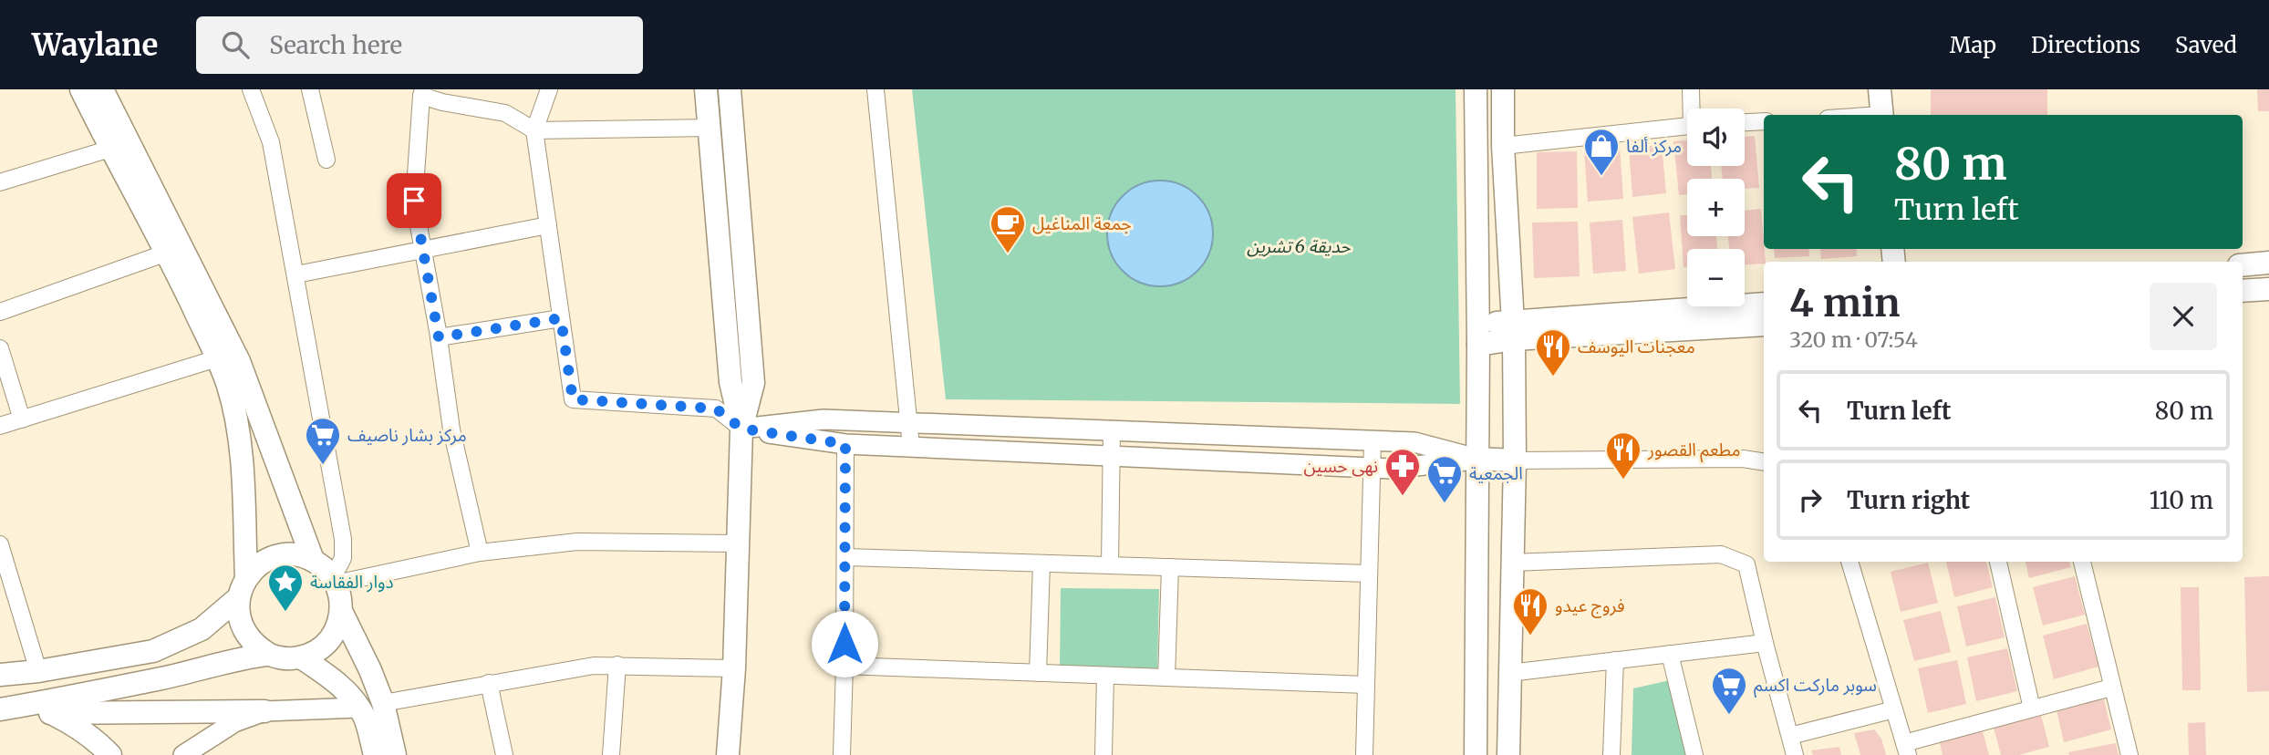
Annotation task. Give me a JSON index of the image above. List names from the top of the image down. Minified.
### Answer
{"parks":["حديقة 6 تشرين"],"places":{"shop":["مركز ألفا"],"cafe":["جمعة المناغيل"],"restaurant":["معجنات اليوسف","مطعم القصور","فروج عيدو"],"supermarket":["مركز بشار ناصيف","الجمعية","سوبر ماركت اكسم"],"pharmacy":["نهى حسين"],"place":["دوار الفقاسة"]},"page":{"header":"Waylane","search":"Search here","nav":["Map","Directions","Saved"],"map_buttons":["+","−"],"turn":["80 m","Turn left"],"heading":["4 min","320 m · 07:54"],"list":[{"name":"Turn left","value":"80 m"},{"name":"Turn right","value":"110 m"}]}}
